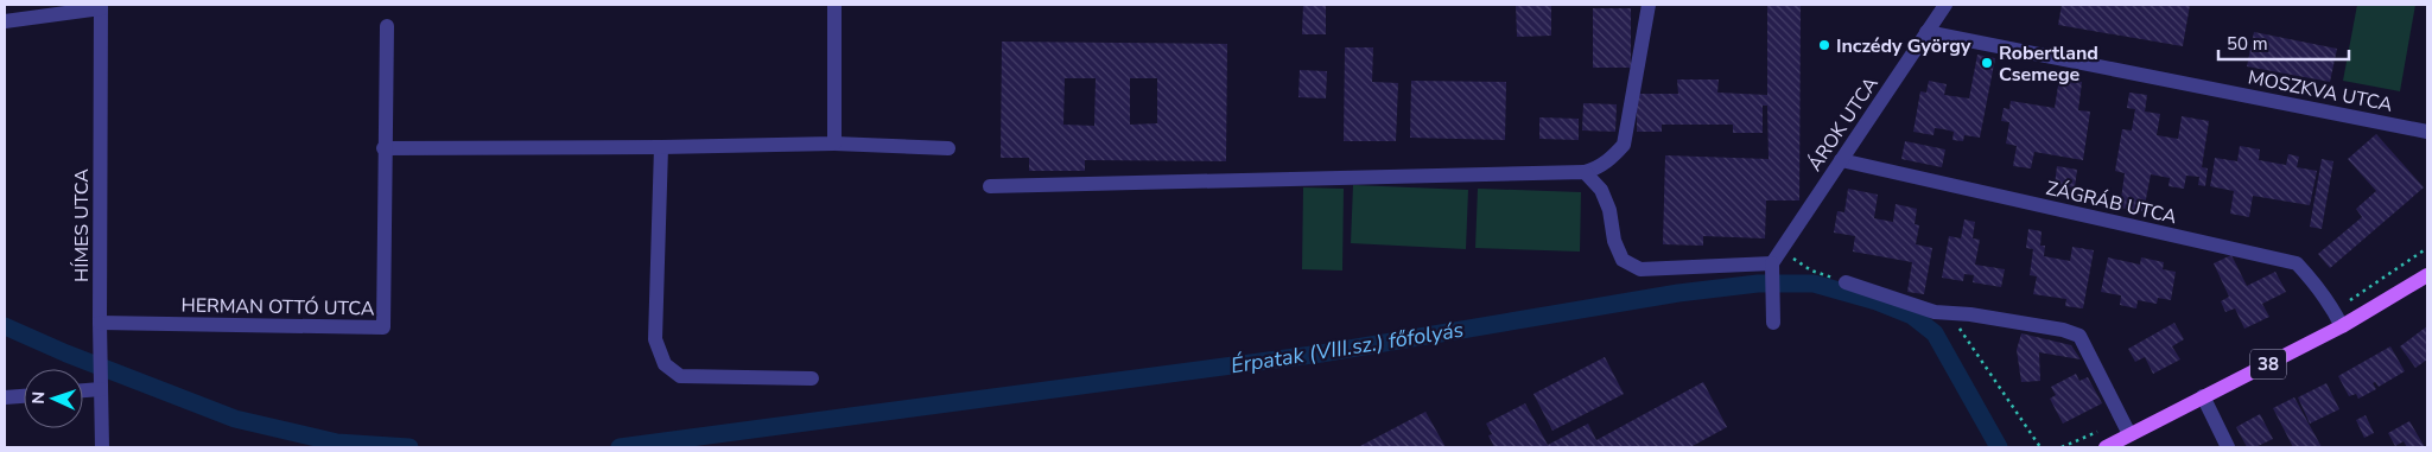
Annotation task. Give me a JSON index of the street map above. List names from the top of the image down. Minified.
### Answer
{"streets":{"main road":["38"],"street":["MOSZKVA UTCA","ÁROK UTCA","ZÁGRÁB UTCA","HÍMES UTCA","HERMAN OTTÓ UTCA"]},"crossings":[["MOSZKVA UTCA","ÁROK UTCA"],["ÁROK UTCA","ZÁGRÁB UTCA"],["ZÁGRÁB UTCA","38"],["HÍMES UTCA","HERMAN OTTÓ UTCA"]],"water":["Érpatak (VIII.sz.) főfolyás"],"places":["Inczédy György","Robertland Csemege"],"scale_bar":"50 m","north":"left"}
